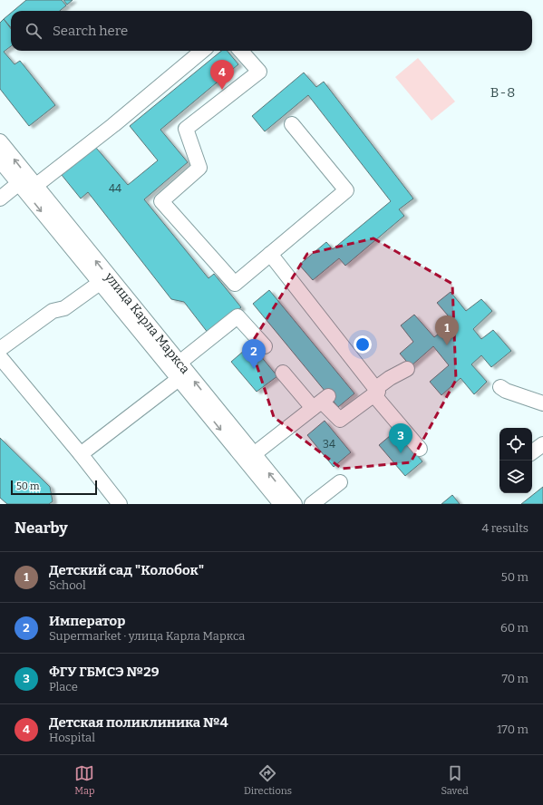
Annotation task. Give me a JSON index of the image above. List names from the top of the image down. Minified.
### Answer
{"streets":{"street":["улица Карла Маркса"]},"districts":["В-8"],"house_numbers":["44","34"],"scale_bar":"50 m","page":{"search":"Search here","pins":["4","1","2","3"],"scale":"50 m","heading":["Nearby","4 results"],"list":[{"mark":"1","name":"Детский сад \"Колобок\"","note":"School","value":"50 m"},{"mark":"2","name":"Император","note":"Supermarket · улица Карла Маркса","value":"60 m"},{"mark":"3","name":"ФГУ ГБМСЭ №29","note":"Place","value":"70 m"},{"mark":"4","name":"Детская поликлиника №4","note":"Hospital","value":"170 m"}],"nav":["Map","Directions","Saved"]}}
